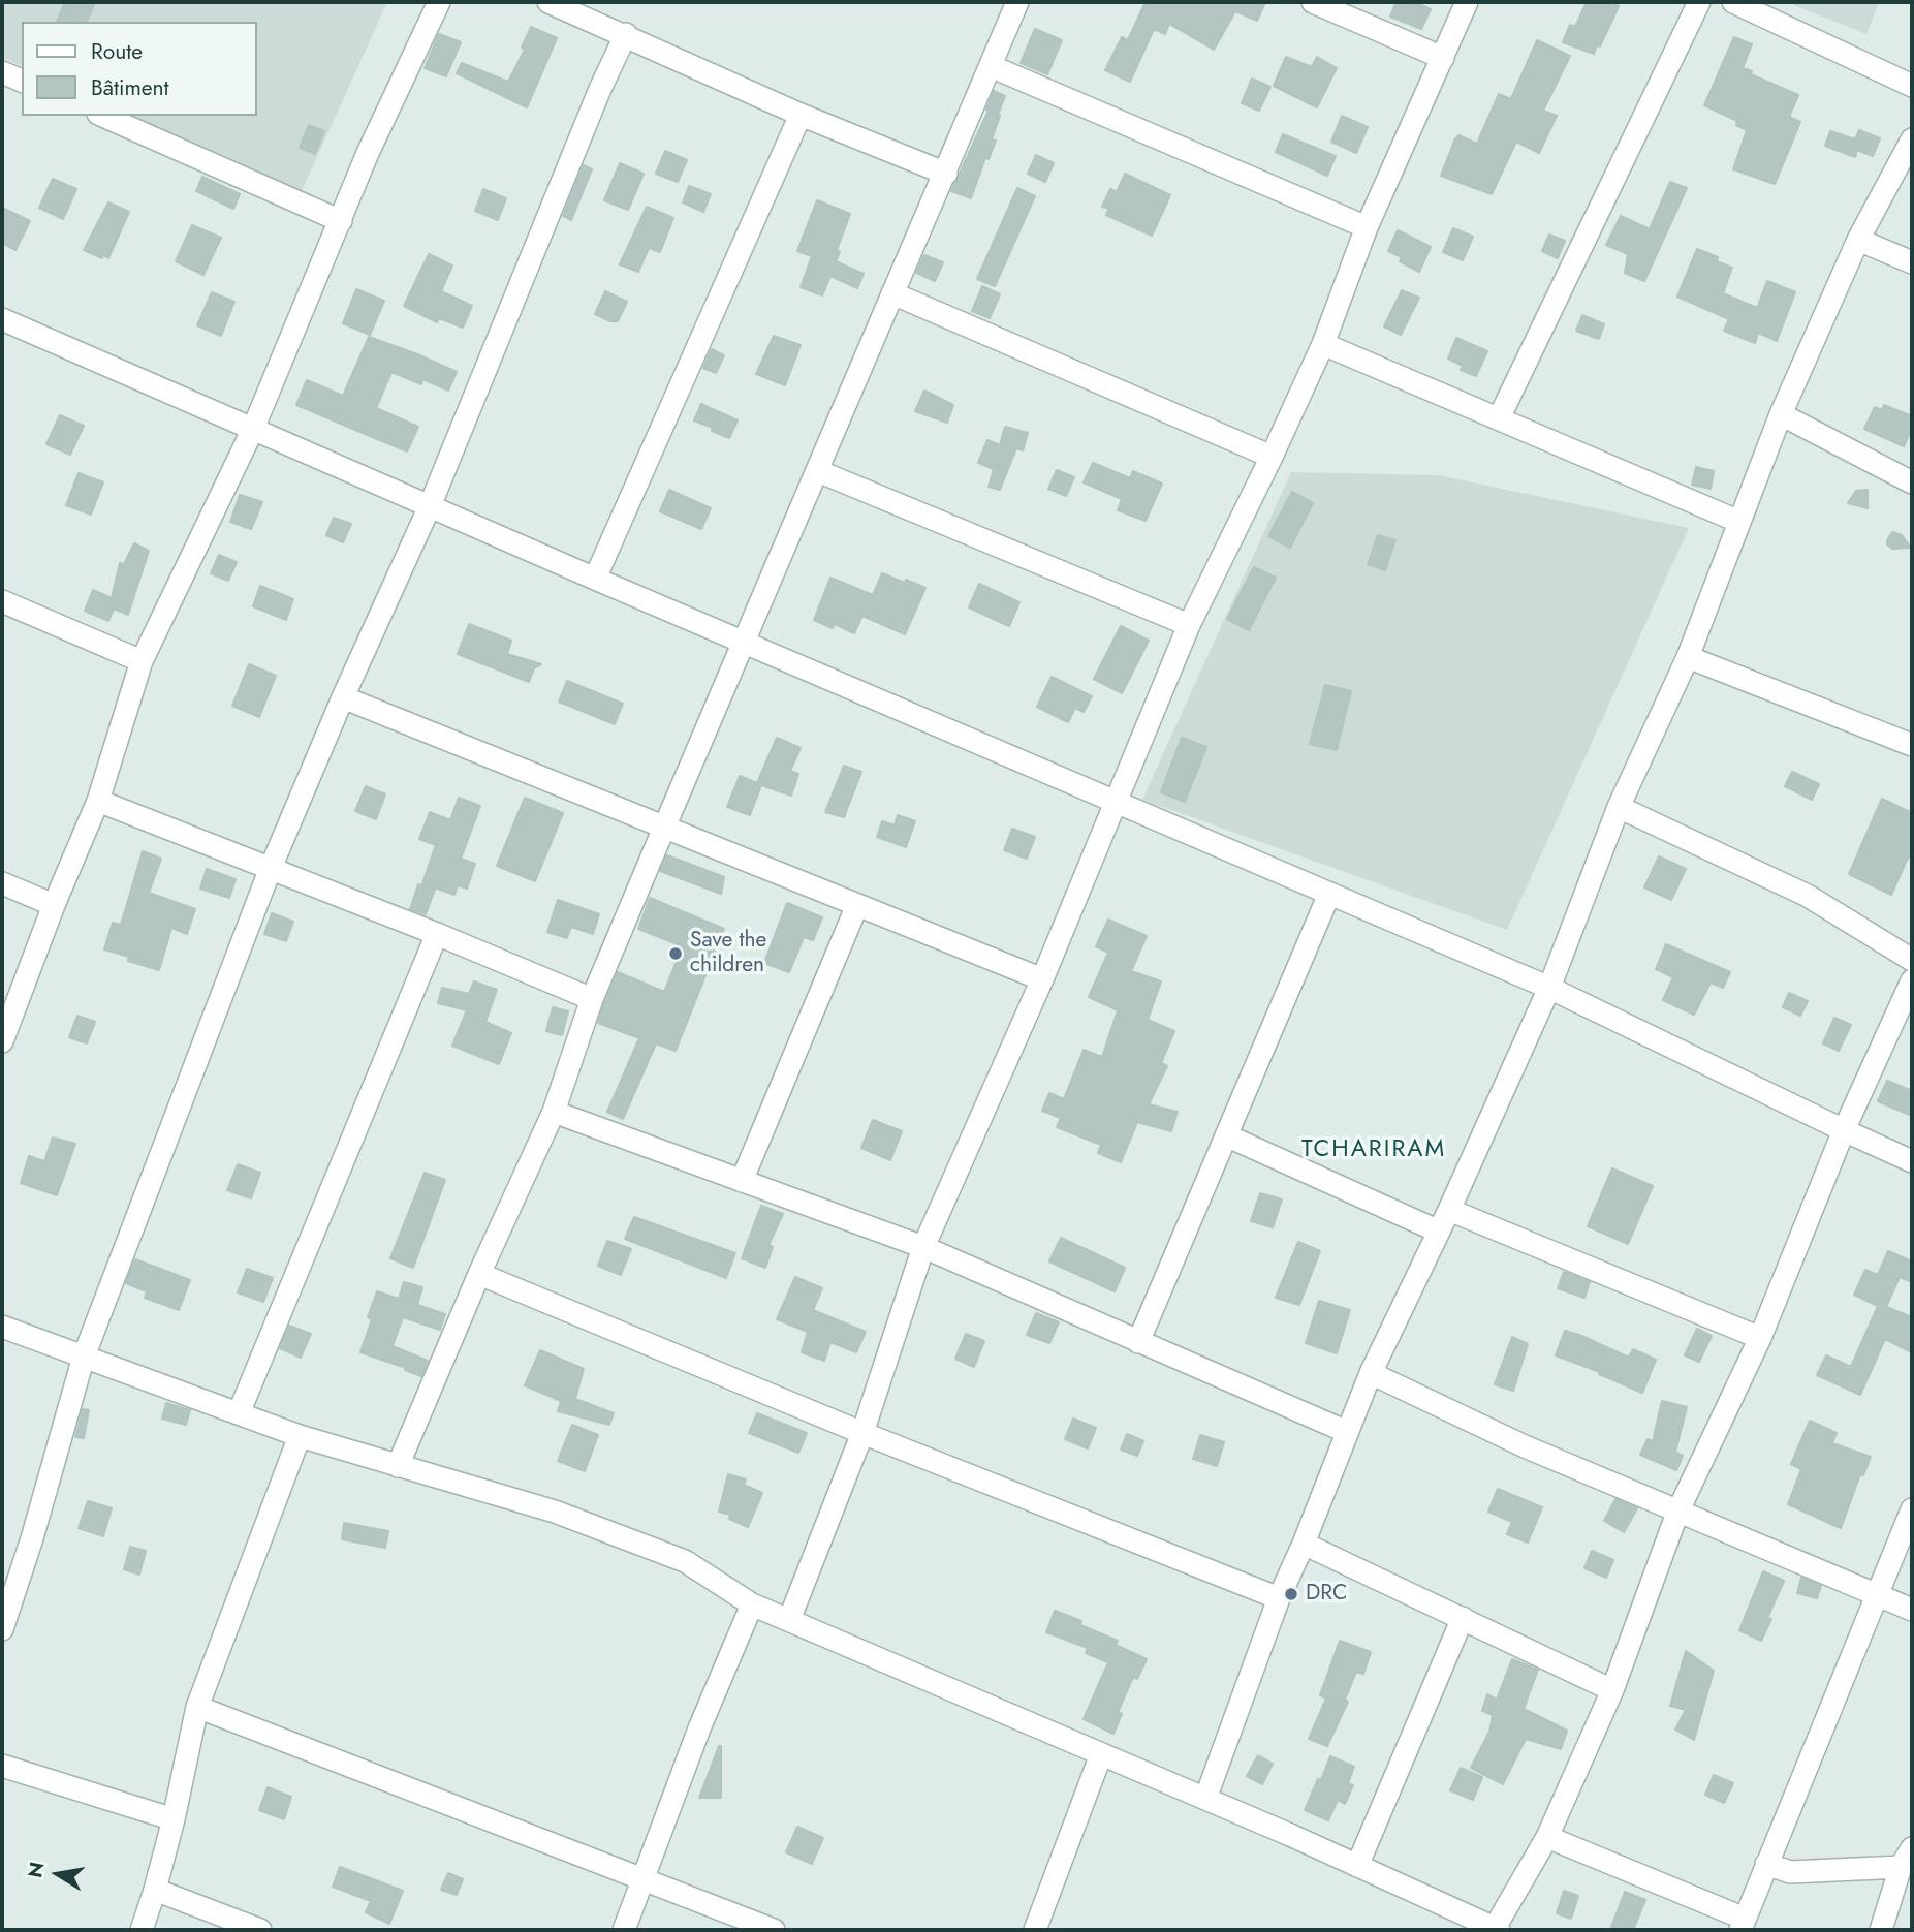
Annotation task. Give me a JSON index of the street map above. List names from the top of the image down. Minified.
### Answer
{"districts":["TCHARIRAM"],"places":["Save the children","DRC"],"legend":["Route","Bâtiment"],"north":"left"}
